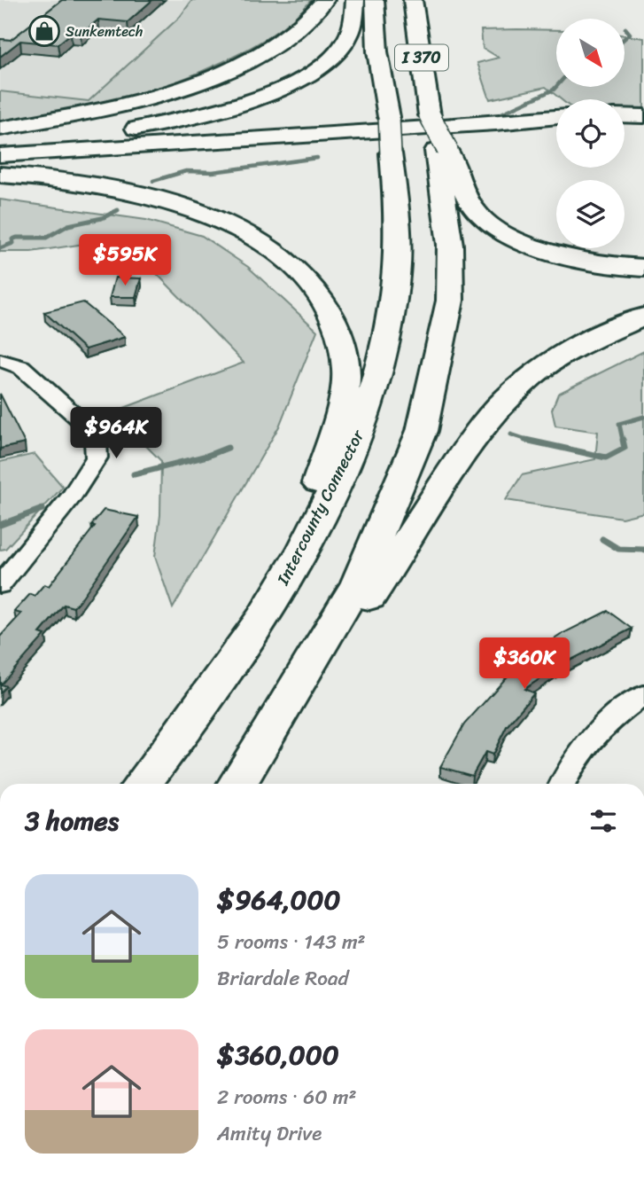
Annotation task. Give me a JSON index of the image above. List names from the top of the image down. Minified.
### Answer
{"streets":{"highway":["I 370","Intercounty Connector"]},"places":{"shop":["Sunkemtech"]},"north":"bottom right","page":{"price":["$595K","$964K","$360K"],"heading":"3 homes","list":[{"name":"$964,000","note":"5 rooms · 143 m² · Briardale Road"},{"name":"$360,000","note":"2 rooms · 60 m² · Amity Drive"}]}}
